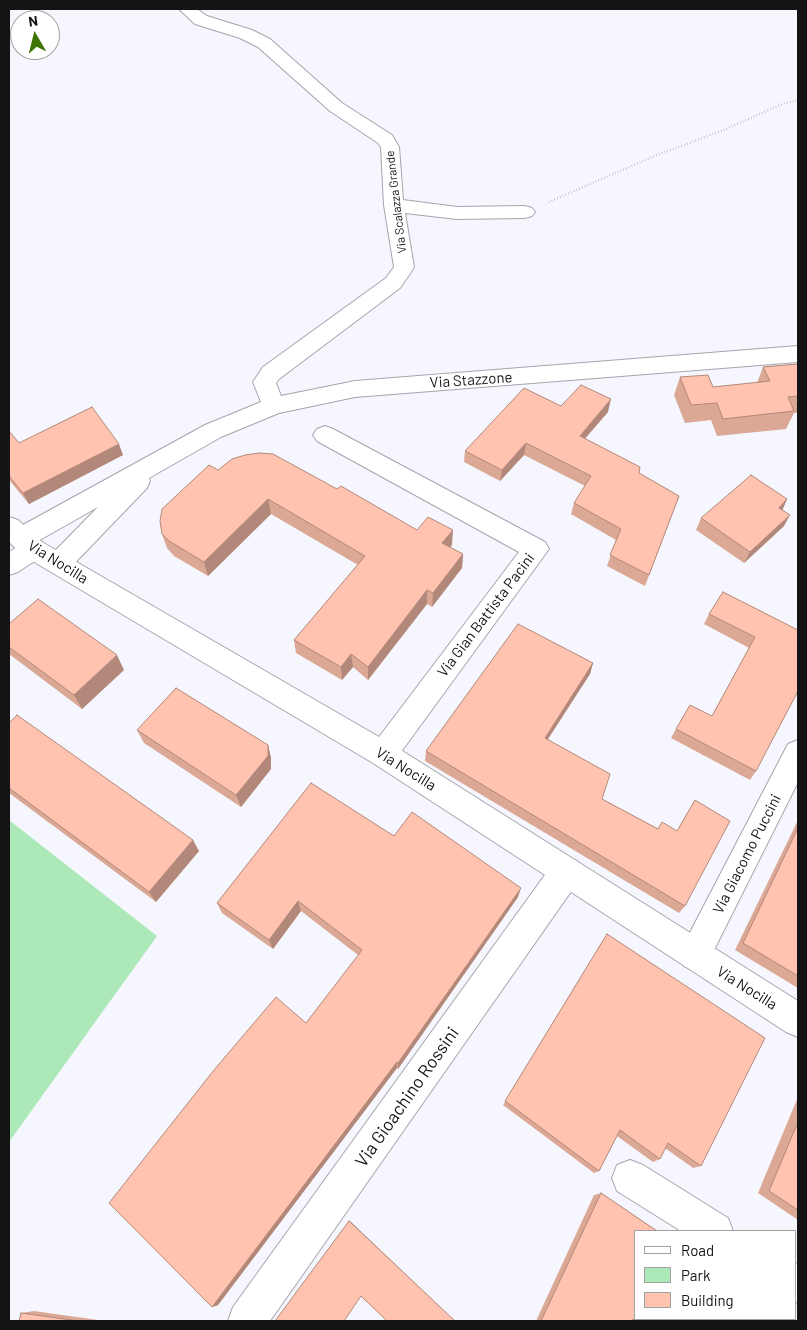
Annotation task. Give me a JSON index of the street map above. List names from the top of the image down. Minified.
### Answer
{"streets":{"street":["Via Scalazza Grande","Via Stazzone","Via Nocilla","Via Gian Battista Pacini","Via Giacomo Puccini","Via Gioachino Rossini"]},"crossings":[["Via Scalazza Grande","Via Stazzone"],["Via Stazzone","Via Nocilla"],["Via Nocilla","Via Gian Battista Pacini"],["Via Nocilla","Via Giacomo Puccini"],["Via Nocilla","Via Gioachino Rossini"]],"legend":["Road","Park","Building"],"north":"top"}
